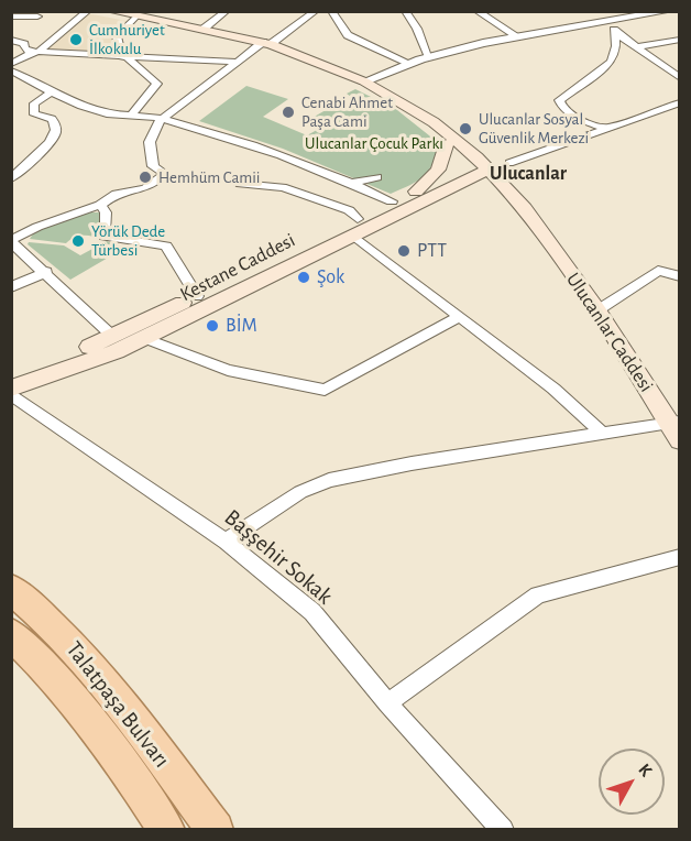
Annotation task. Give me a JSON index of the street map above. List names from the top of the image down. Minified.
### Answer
{"streets":{"main road":["Kestane Caddesi","Ulucanlar Caddesi","Talatpaşa Bulvarı"],"street":["Başşehir Sokak"]},"crossings":[["Kestane Caddesi","Ulucanlar Caddesi"]],"districts":["Ulucanlar"],"parks":["Ulucanlar Çocuk Parkı"],"places":["Cumhuriyet İlkokulu","Cenabi Ahmet Paşa Cami","Ulucanlar Sosyal Güvenlik Merkezi","Hemhüm Camii","Yörük Dede Türbesi","PTT","Şok","BİM"],"north":"top right"}
